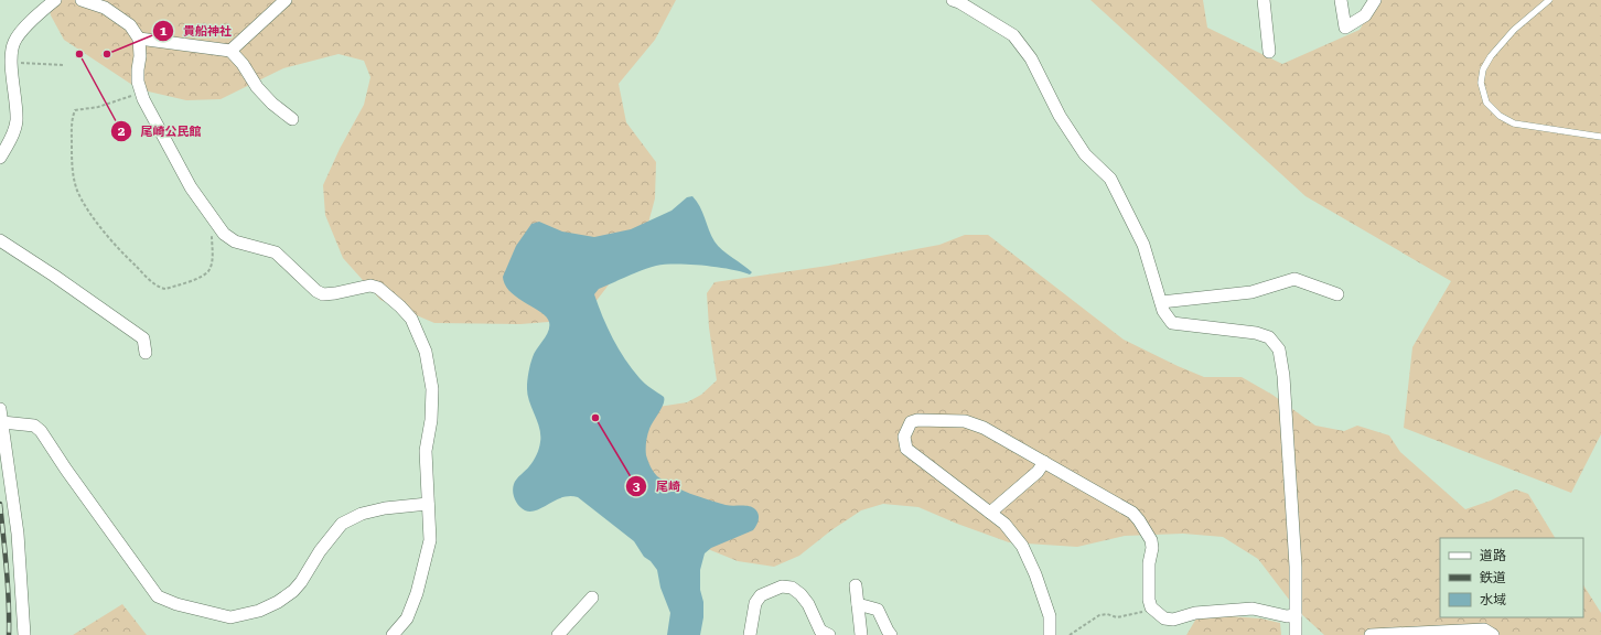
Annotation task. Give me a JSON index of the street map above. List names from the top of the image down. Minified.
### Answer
{"places":["尾崎公民館","貴船神社","尾崎"],"legend":["道路","鉄道","水域"]}
